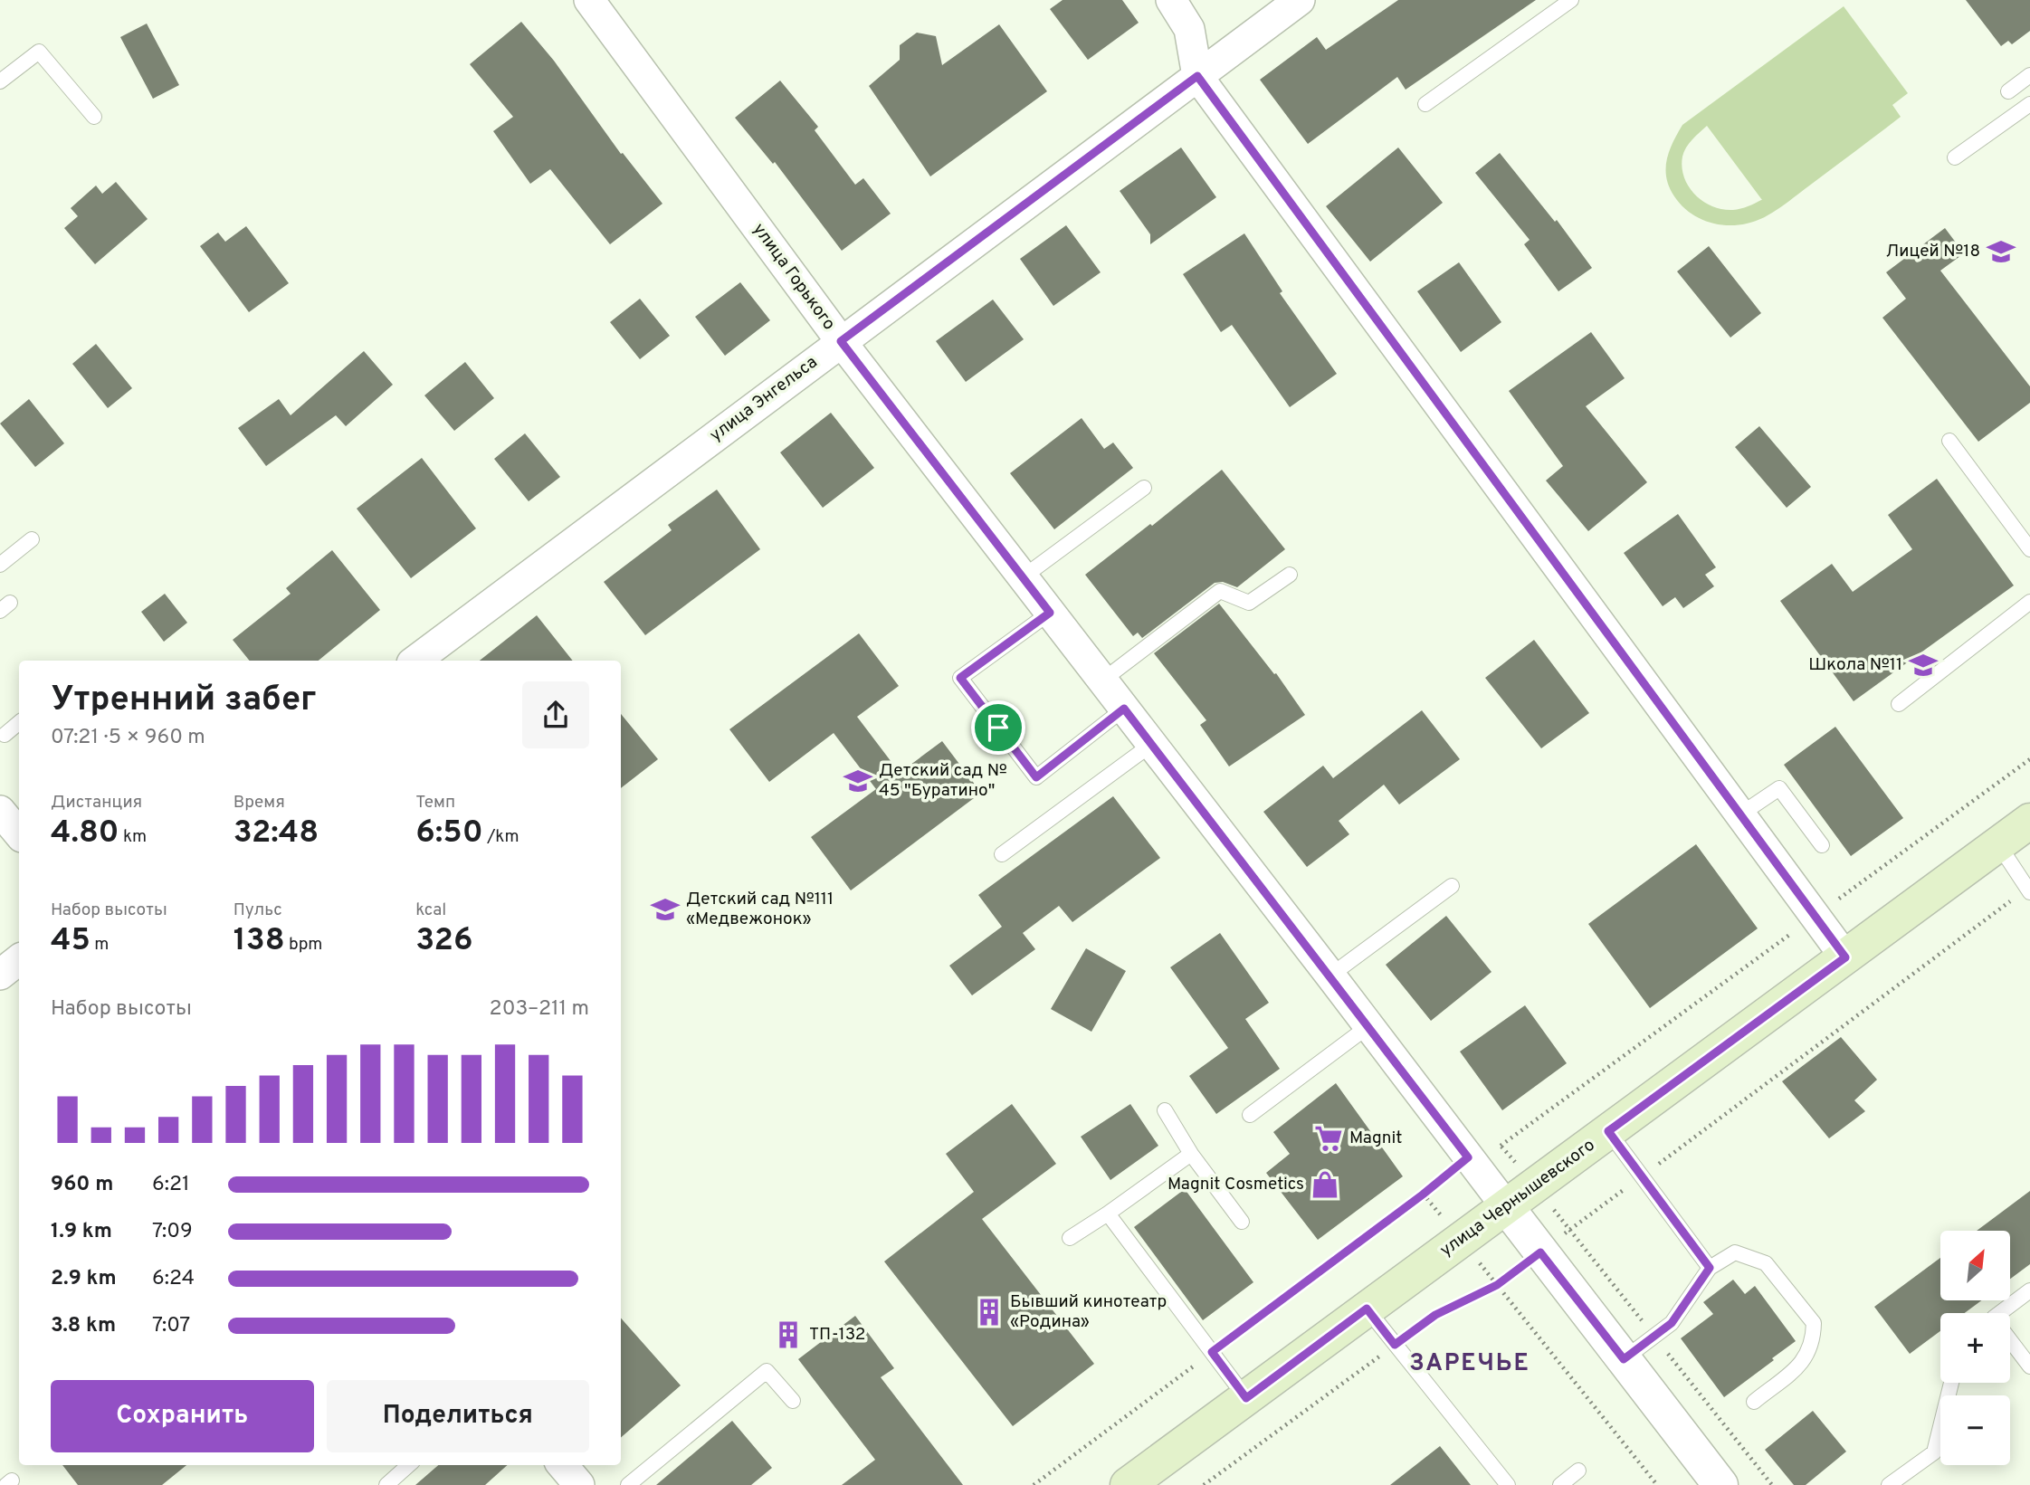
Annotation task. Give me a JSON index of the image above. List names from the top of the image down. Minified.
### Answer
{"streets":{"main road":["улица Чернышевского"],"street":["улица Горького","улица Энгельса"]},"crossings":[["улица Горького","улица Энгельса"],["улица Горького","улица Чернышевского"]],"districts":["ЗАРЕЧЬЕ"],"places":{"school or university":["Лицей №18","Школа №11","Детский сад № 45 \"Буратино\"","Детский сад №111 «Медвежонок»"],"supermarket":["Magnit"],"shop":["Magnit Cosmetics"],"building":["Бывший кинотеатр «Родина»","ТП-132"]},"north":"top right","page":{"heading":["Утренний забег","07:21 · 5 × 960 m"],"stats":[["Дистанция","4.80 km"],["Время","32:48"],["Темп","6:50 /km"],["Набор высоты","45 m"],["Пульс","138 bpm"],["kcal","326"]],"chart":["Набор высоты","203–211 m"],"list":[{"name":"960 m","note":"6:21"},{"name":"1.9 km","note":"7:09"},{"name":"2.9 km","note":"6:24"},{"name":"3.8 km","note":"7:07"}],"map_buttons":["+","−"],"buttons":["Сохранить","Поделиться"]}}
